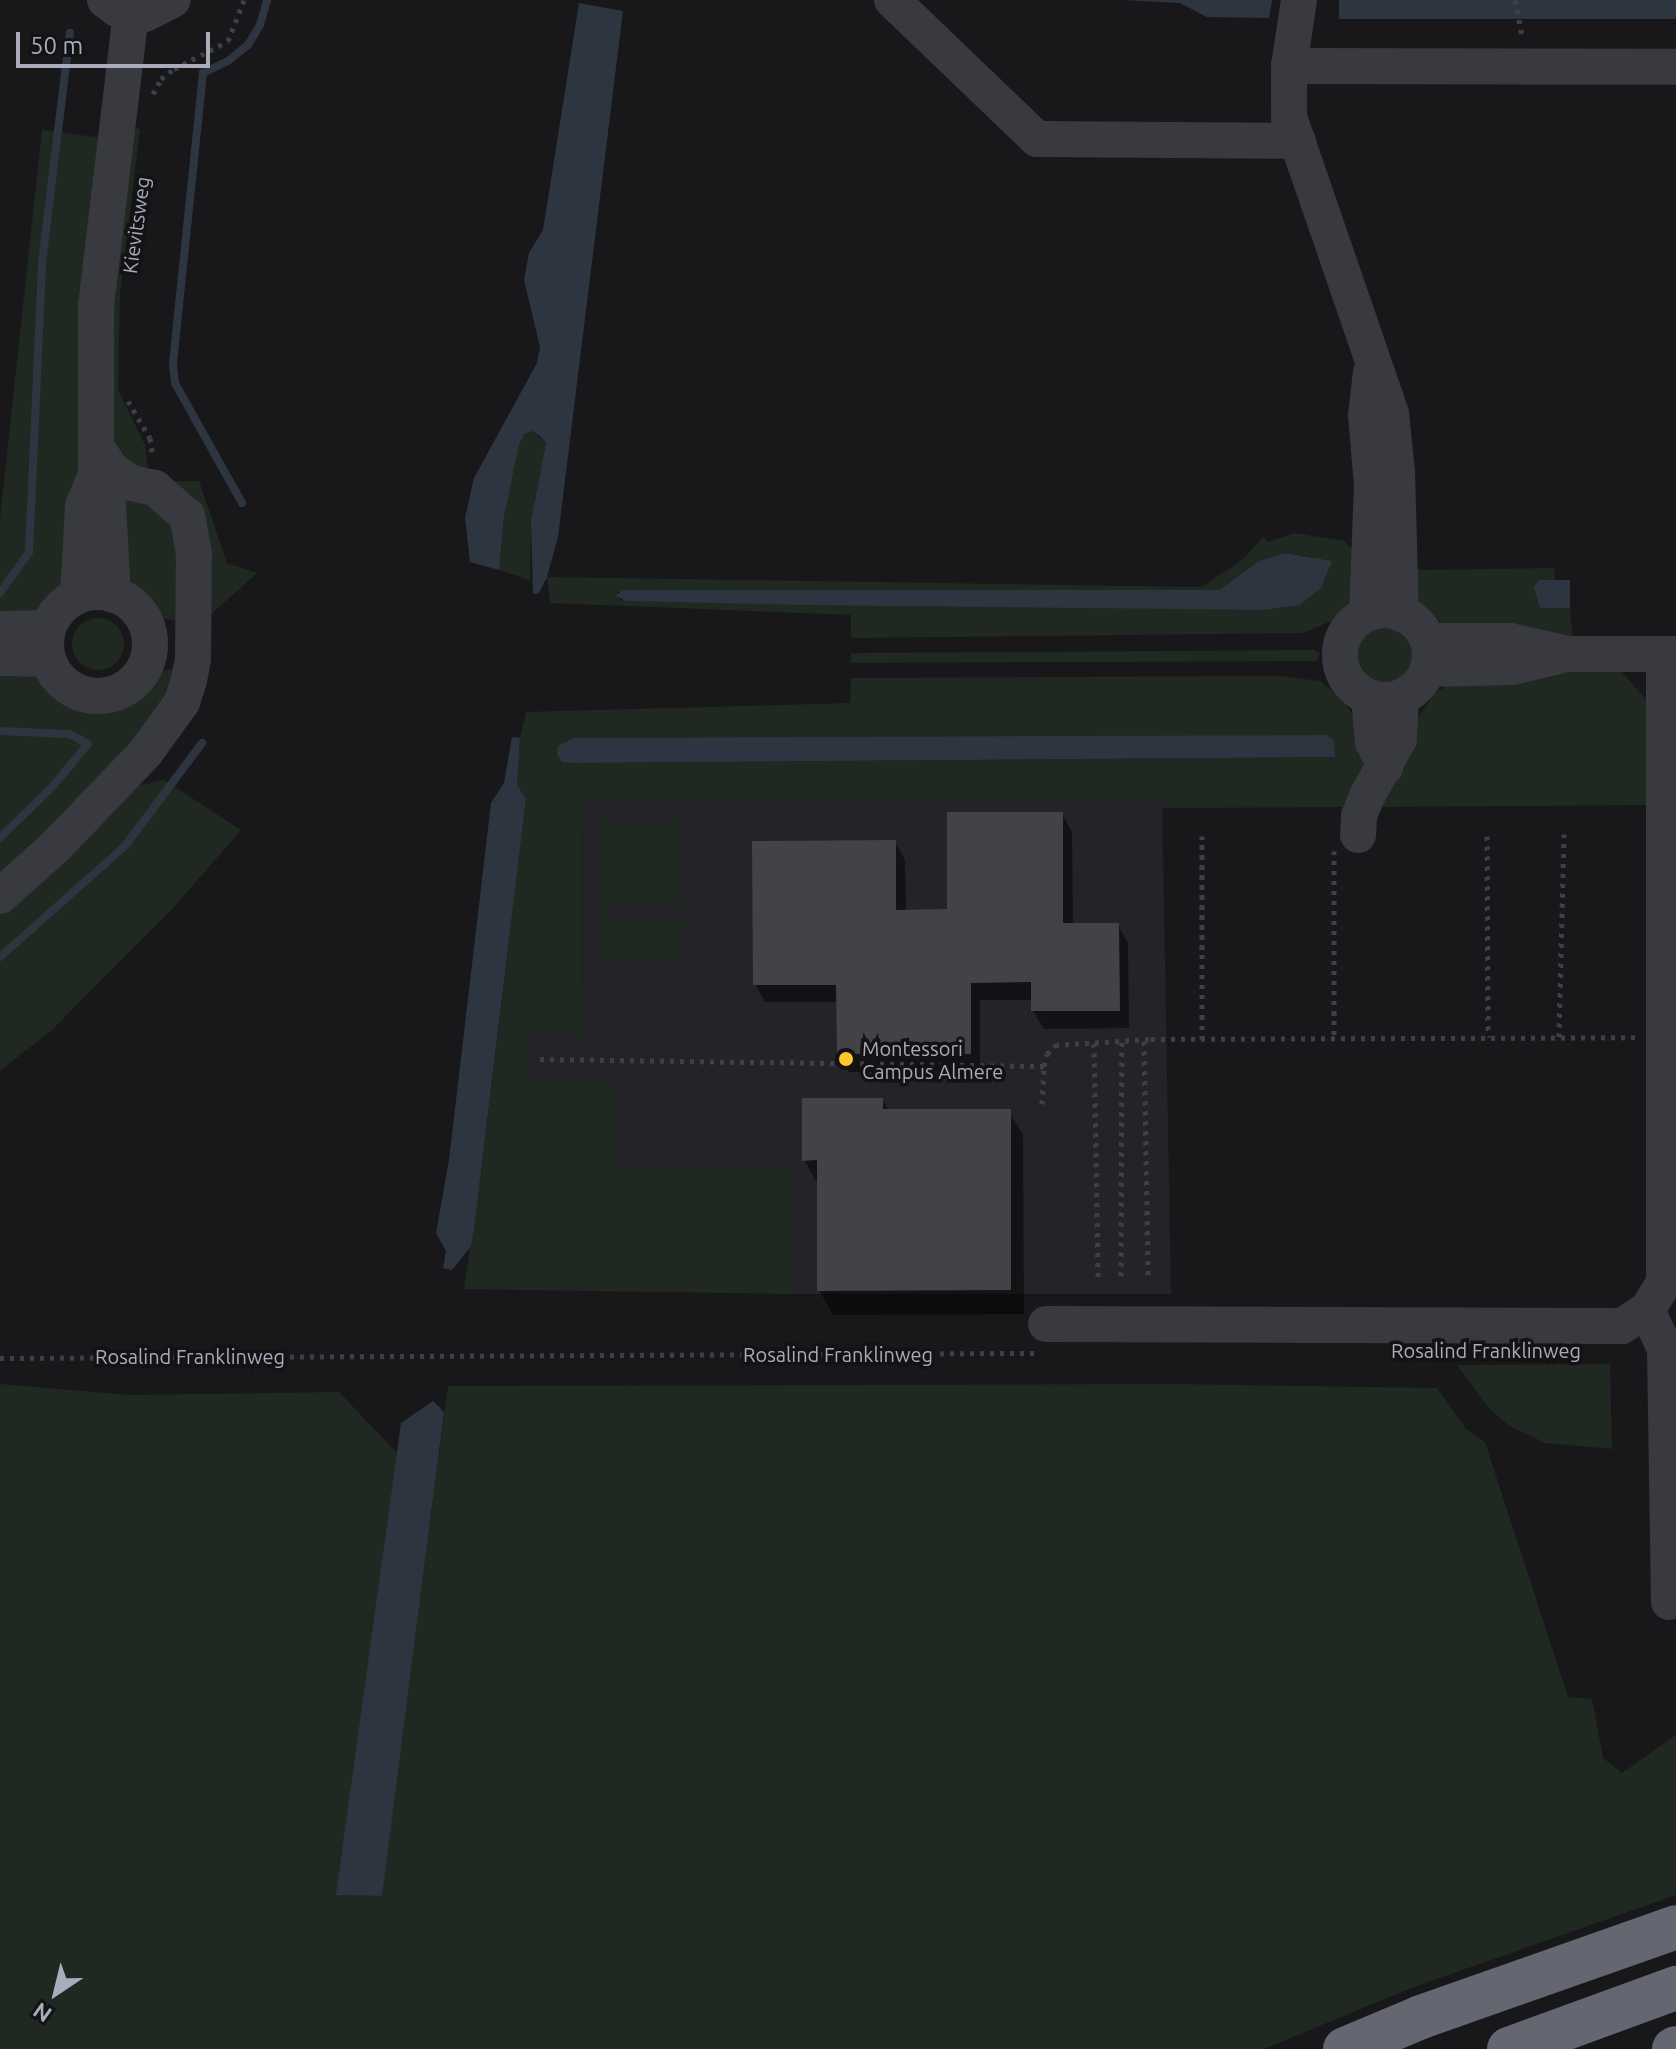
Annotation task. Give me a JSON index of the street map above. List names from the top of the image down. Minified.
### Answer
{"streets":{"street":["Kievitsweg","Rosalind Franklinweg"]},"places":["Montessori Campus Almere"],"scale_bar":"50 m","north":"bottom left"}
